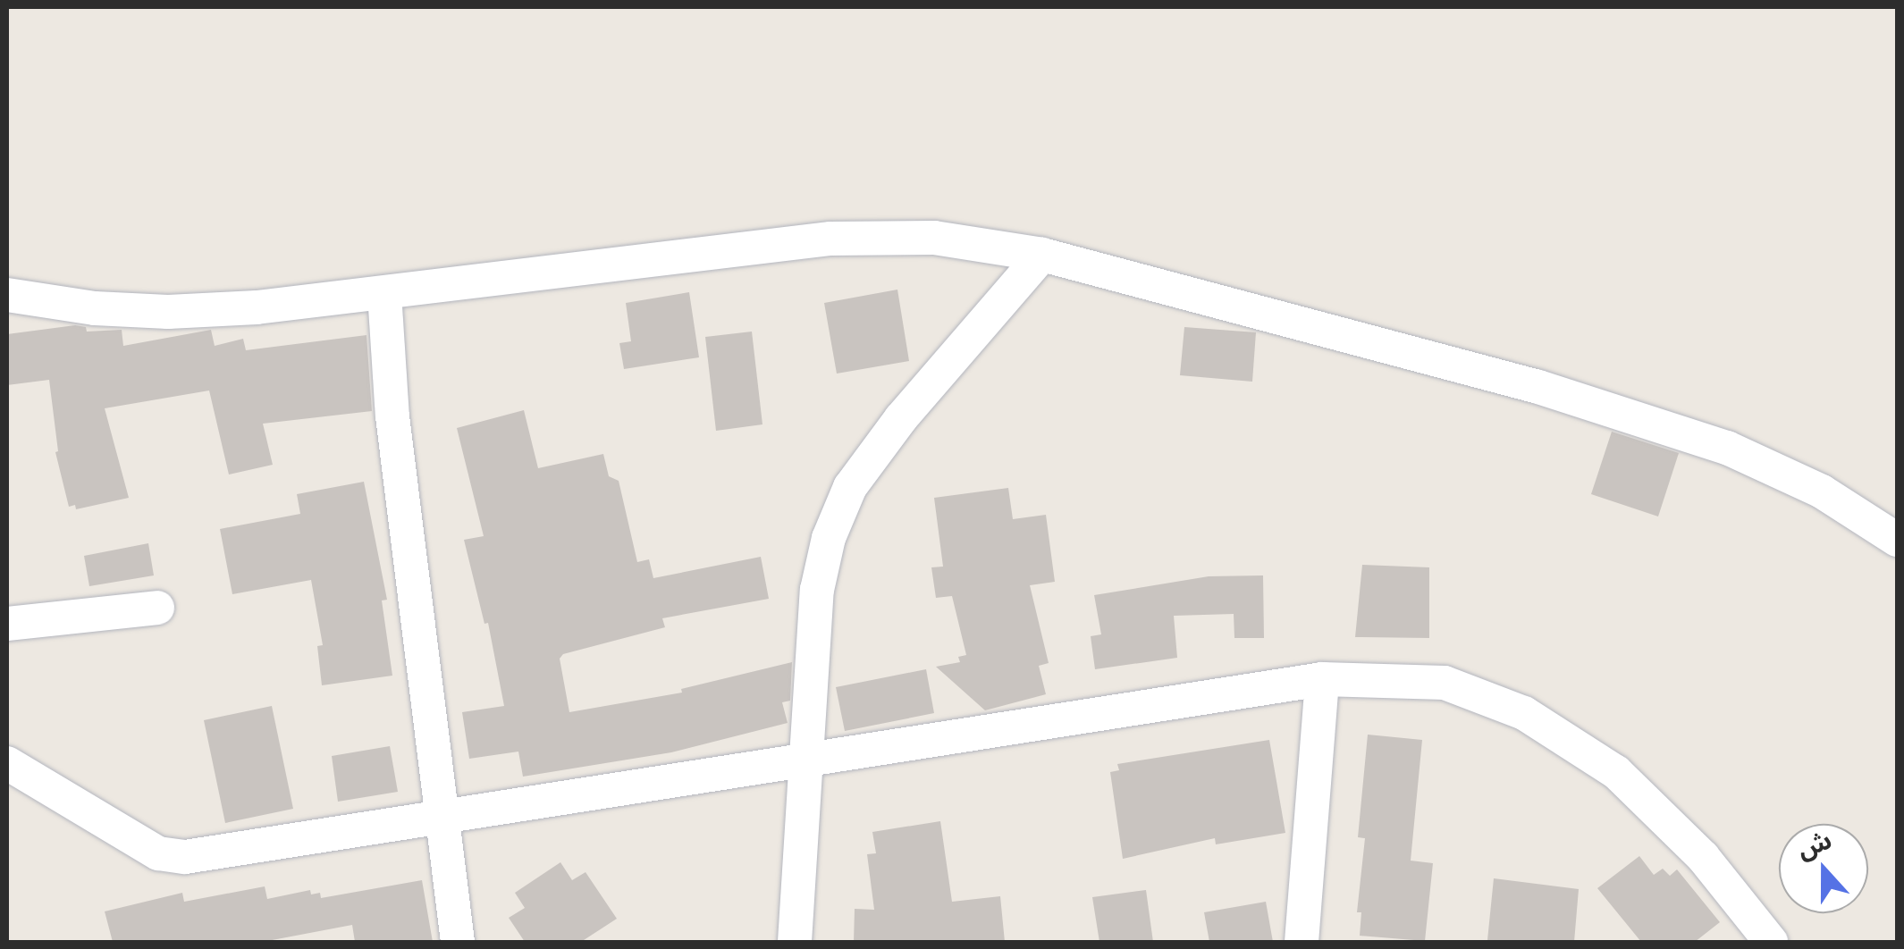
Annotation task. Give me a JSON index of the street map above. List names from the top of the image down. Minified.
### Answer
{"north":"top"}
